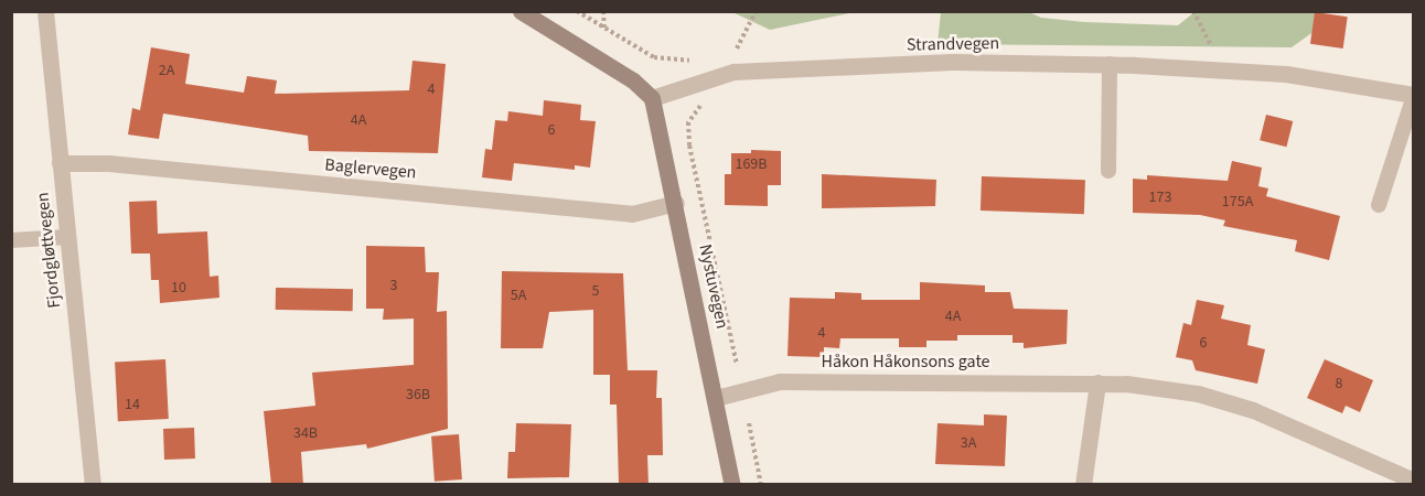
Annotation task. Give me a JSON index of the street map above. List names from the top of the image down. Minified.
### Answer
{"streets":{"main road":["Nystuvegen"],"street":["Strandvegen","Baglervegen","Fjordgløttvegen","Håkon Håkonsons gate"]},"crossings":[["Strandvegen","Nystuvegen"],["Baglervegen","Fjordgløttvegen"],["Baglervegen","Nystuvegen"],["Nystuvegen","Håkon Håkonsons gate"]],"house_numbers":["2A","4","4A","6","169B","173","175A","3","10","5","5A","4A","4","6","8","36B","14","34B","3A"]}
